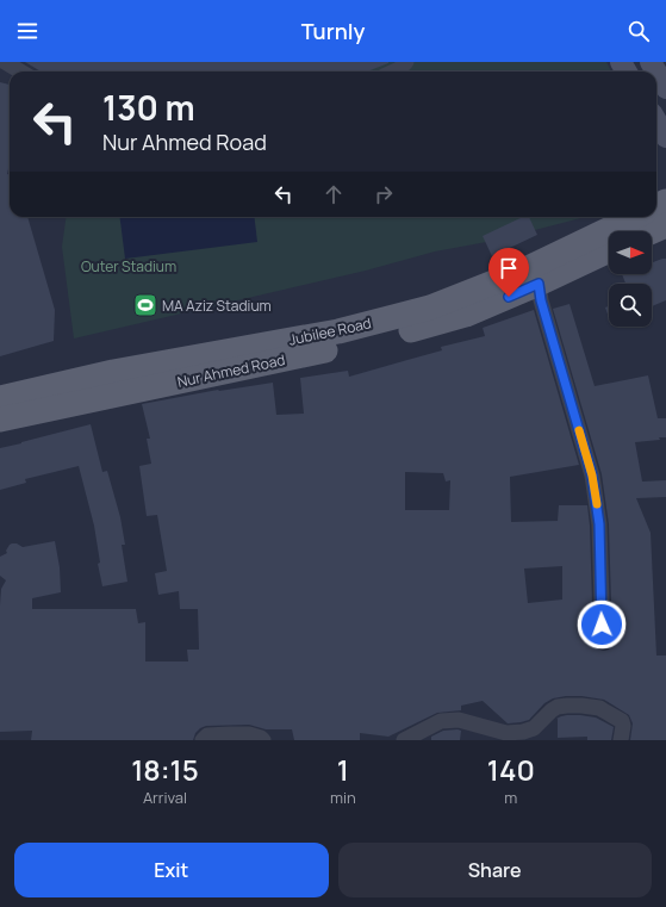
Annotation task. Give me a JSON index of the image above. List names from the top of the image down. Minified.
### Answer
{"streets":{"main road":["Jubilee Road","Nur Ahmed Road"]},"parks":["Outer Stadium"],"places":{"sports":["MA Aziz Stadium"]},"north":"right","page":{"header":"Turnly","turn":["130 m","Nur Ahmed Road"],"eta":["18:15","Arrival","1","min","140","m"],"buttons":["Exit","Share"]}}
